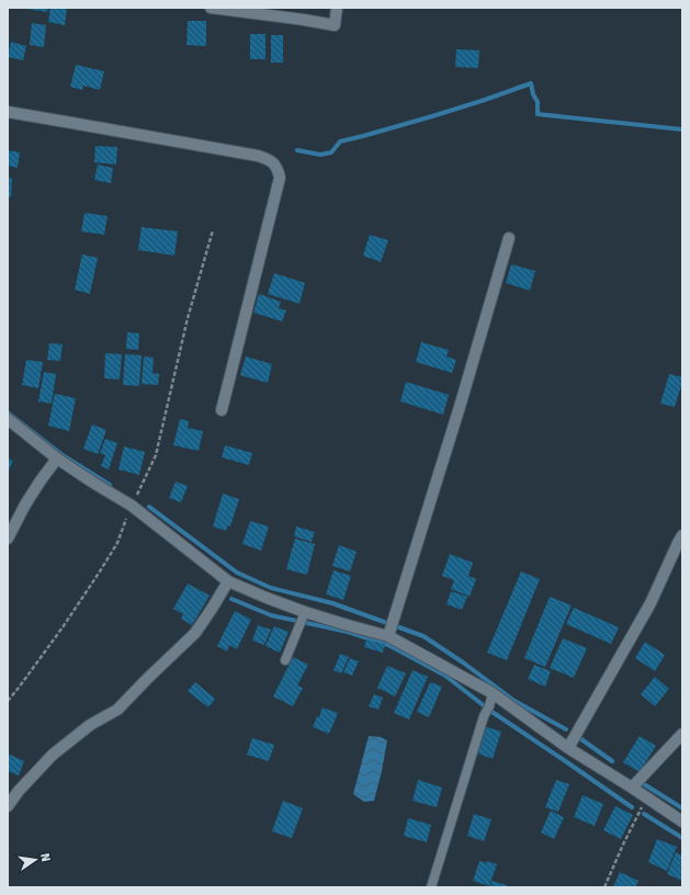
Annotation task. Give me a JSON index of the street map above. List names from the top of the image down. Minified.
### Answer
{"north":"right"}
